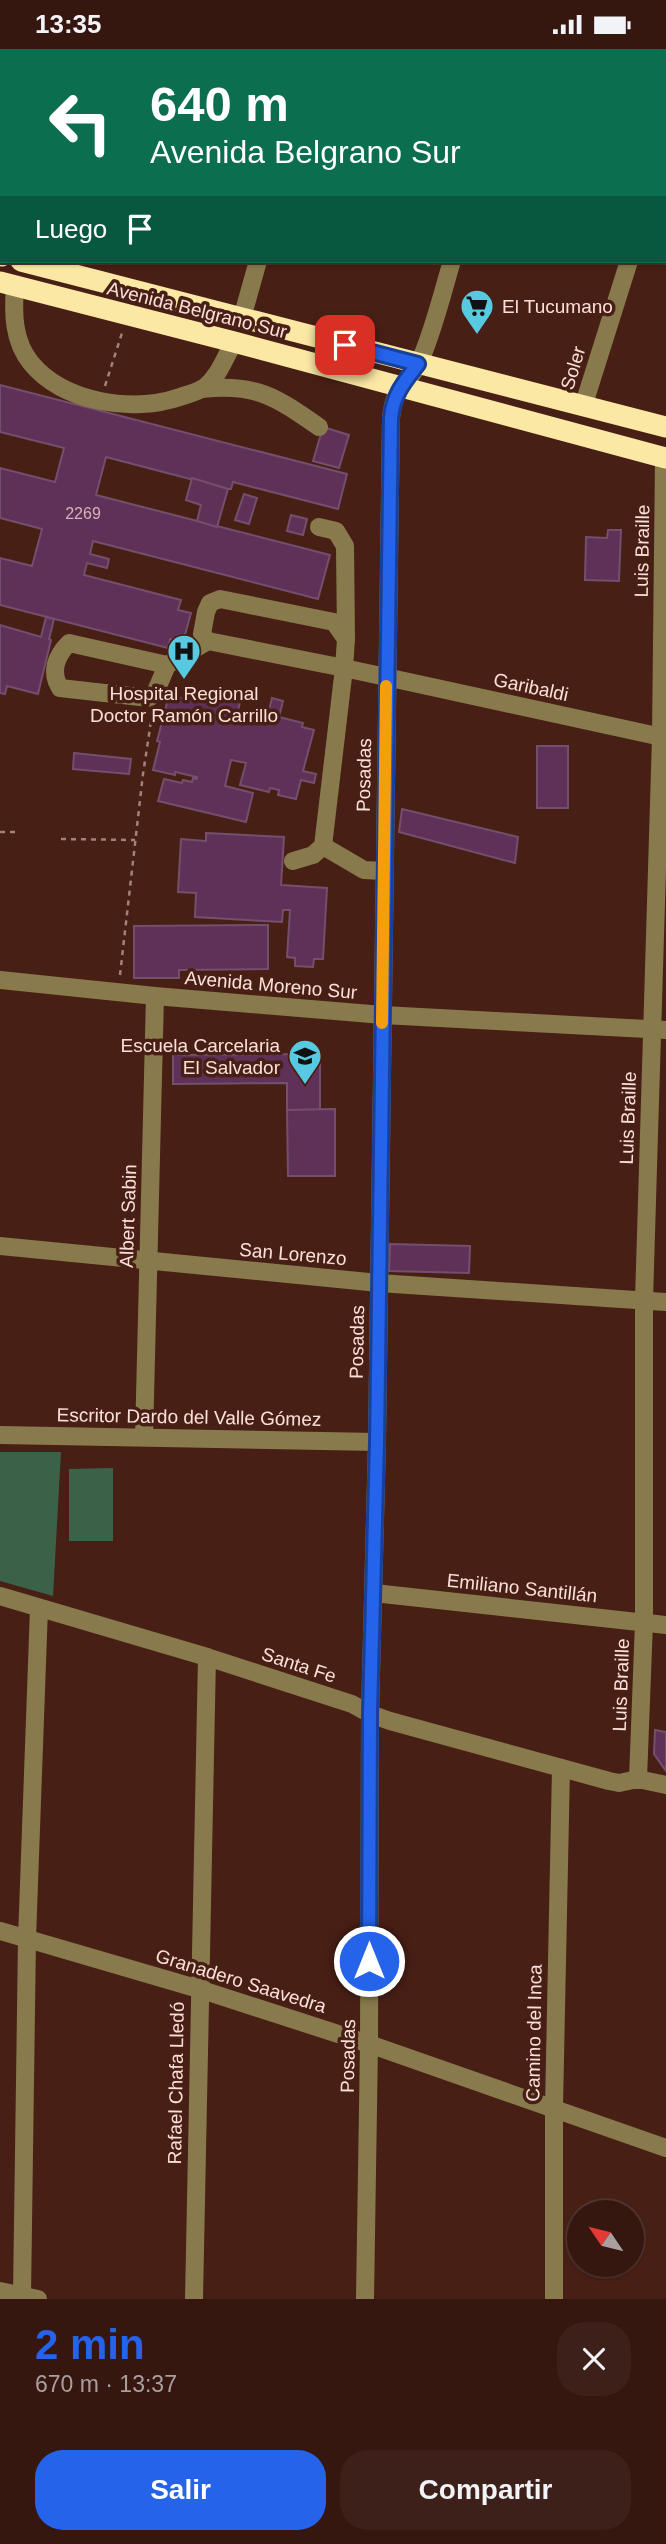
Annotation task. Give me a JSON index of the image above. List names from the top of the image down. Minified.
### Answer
{"streets":{"highway":["Avenida Belgrano Sur"],"street":["Soler","Luis Braille","Garibaldi","Posadas","Avenida Moreno Sur","Albert Sabin","San Lorenzo","Escritor Dardo del Valle Gómez","Emiliano Santillán","Santa Fe","Granadero Saavedra","Camino del Inca","Rafael Chafa Lledó"]},"crossings":[["Avenida Belgrano Sur","Soler"],["Avenida Belgrano Sur","Luis Braille"],["Avenida Belgrano Sur","Posadas"],["Luis Braille","Garibaldi"],["Luis Braille","Avenida Moreno Sur"],["Luis Braille","San Lorenzo"],["Luis Braille","Emiliano Santillán"],["Luis Braille","Santa Fe"],["Garibaldi","Posadas"],["Posadas","Avenida Moreno Sur"],["Posadas","San Lorenzo"],["Posadas","Escritor Dardo del Valle Gómez"],["Posadas","Emiliano Santillán"],["Posadas","Santa Fe"],["Posadas","Granadero Saavedra"],["Avenida Moreno Sur","Albert Sabin"],["Albert Sabin","San Lorenzo"],["Albert Sabin","Escritor Dardo del Valle Gómez"],["Santa Fe","Camino del Inca"],["Santa Fe","Rafael Chafa Lledó"],["Granadero Saavedra","Camino del Inca"],["Granadero Saavedra","Rafael Chafa Lledó"]],"places":{"supermarket":["El Tucumano"],"hospital":["Hospital Regional Doctor Ramón Carrillo"],"school or university":["Escuela Carcelaria El Salvador"]},"house_numbers":["2269"],"north":"top left","page":{"status":"13:35","turn":["640 m","Avenida Belgrano Sur"],"then":"Luego","heading":["2 min","670 m · 13:37"],"buttons":["Salir","Compartir"]}}
